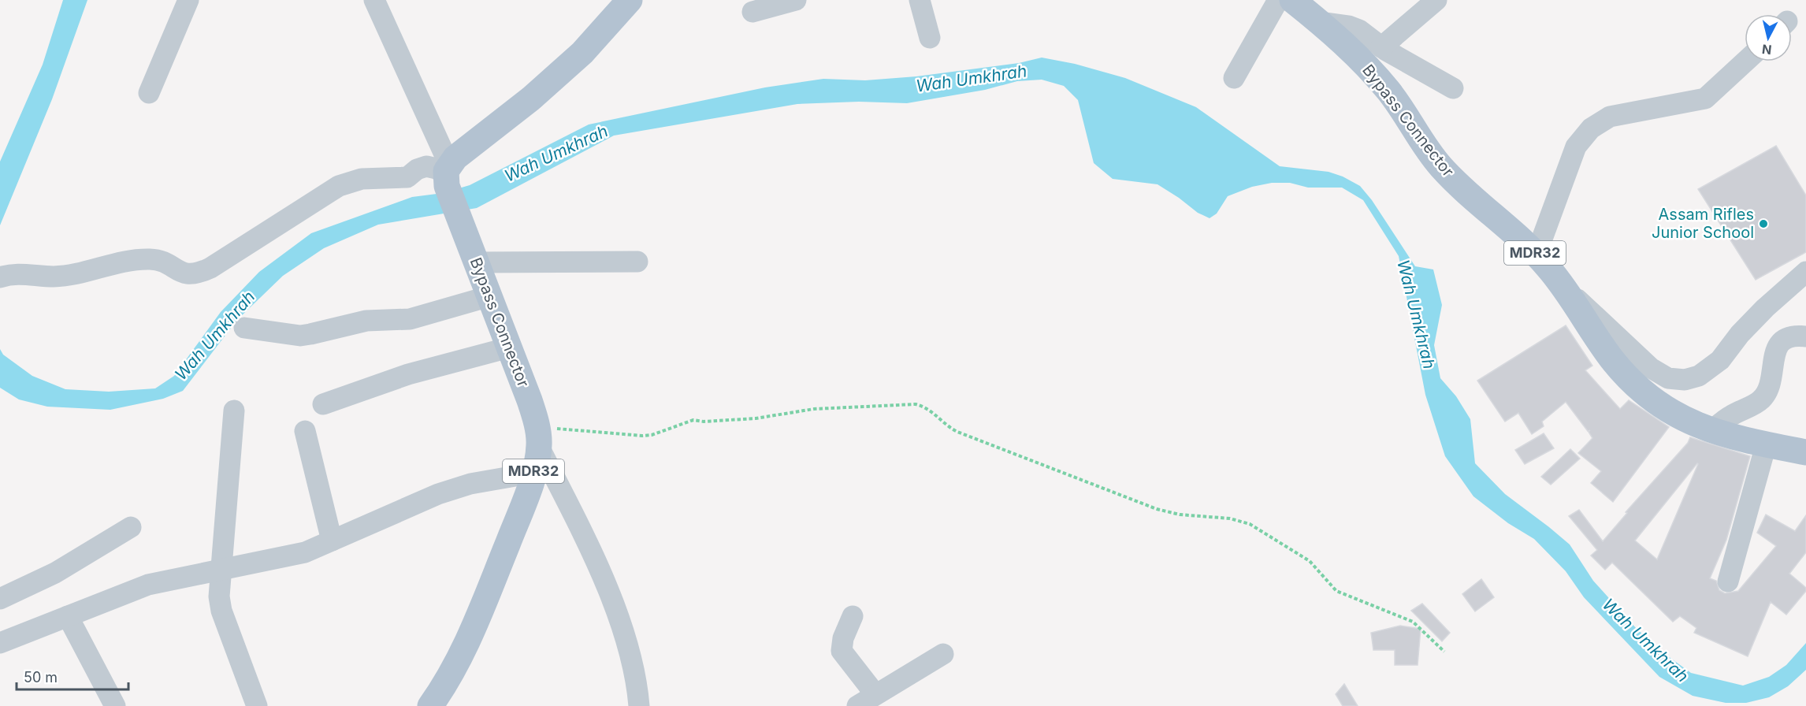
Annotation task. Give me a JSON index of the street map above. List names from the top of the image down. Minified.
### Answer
{"streets":{"main road":["Bypass Connector","MDR32"]},"crossings":[["Bypass Connector","MDR32"]],"water":["Wah Umkhrah"],"places":["Assam Rifles Junior School"],"scale_bar":"50 m","north":"bottom"}
